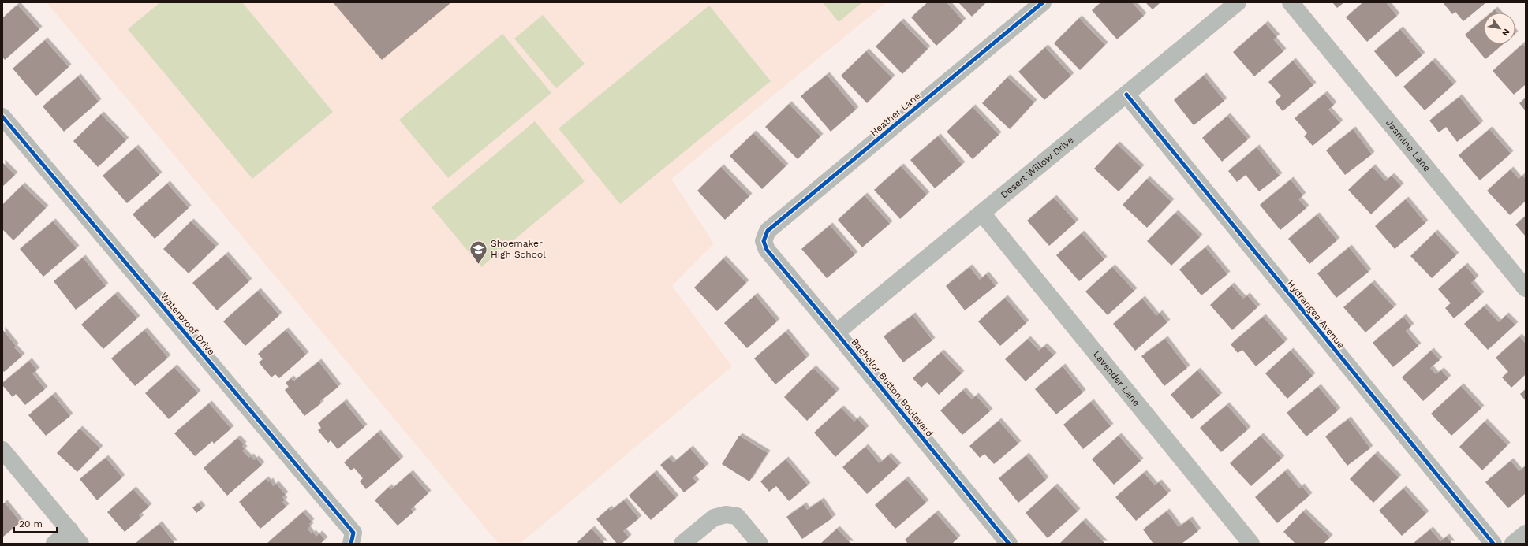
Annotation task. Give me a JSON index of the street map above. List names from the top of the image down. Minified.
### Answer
{"streets":{"street":["Heather Lane","Jasmine Lane","Desert Willow Drive","Hydrangea Avenue","Waterproof Drive","Lavender Lane","Bachelor Button Boulevard"]},"crossings":[["Heather Lane","Bachelor Button Boulevard"],["Desert Willow Drive","Hydrangea Avenue"],["Desert Willow Drive","Lavender Lane"],["Desert Willow Drive","Bachelor Button Boulevard"]],"places":{"school or university":["Shoemaker High School"]},"scale_bar":"20 m","north":"bottom right"}
